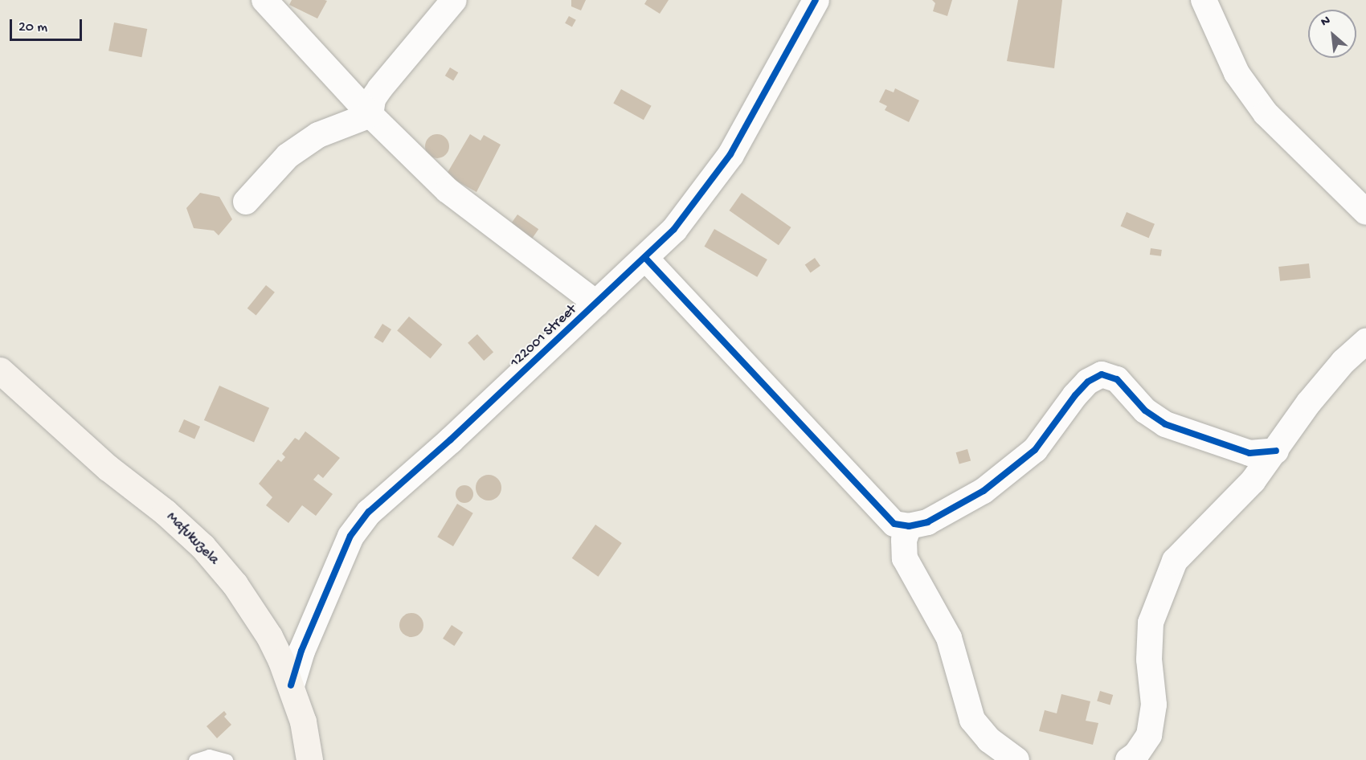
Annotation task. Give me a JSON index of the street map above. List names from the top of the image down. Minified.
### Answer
{"streets":{"main road":["Mafukuzela"],"street":["122001 Street"]},"crossings":[["122001 Street","Mafukuzela"]],"scale_bar":"20 m","north":"top left"}
